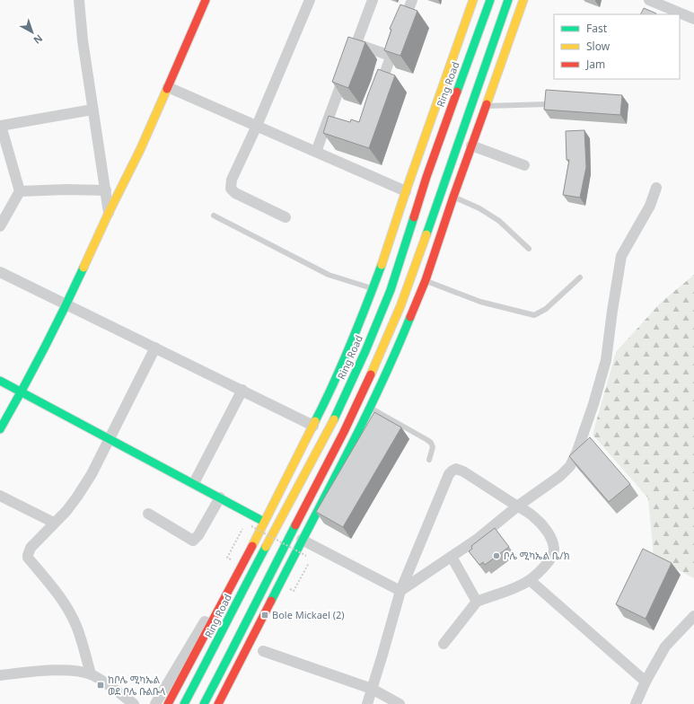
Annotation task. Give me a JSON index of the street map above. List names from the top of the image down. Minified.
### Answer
{"streets":{"main road":["Ring Road"]},"places":{"other":["ቦሌ ሚካኤል ቤ/ክ"],"transit":["Bole Mickael (2)","ከቦሌ ሚካኤል ወደ ቦሌ ቡልቡላ"]},"legend":["Fast","Slow","Jam"],"north":"bottom right"}
